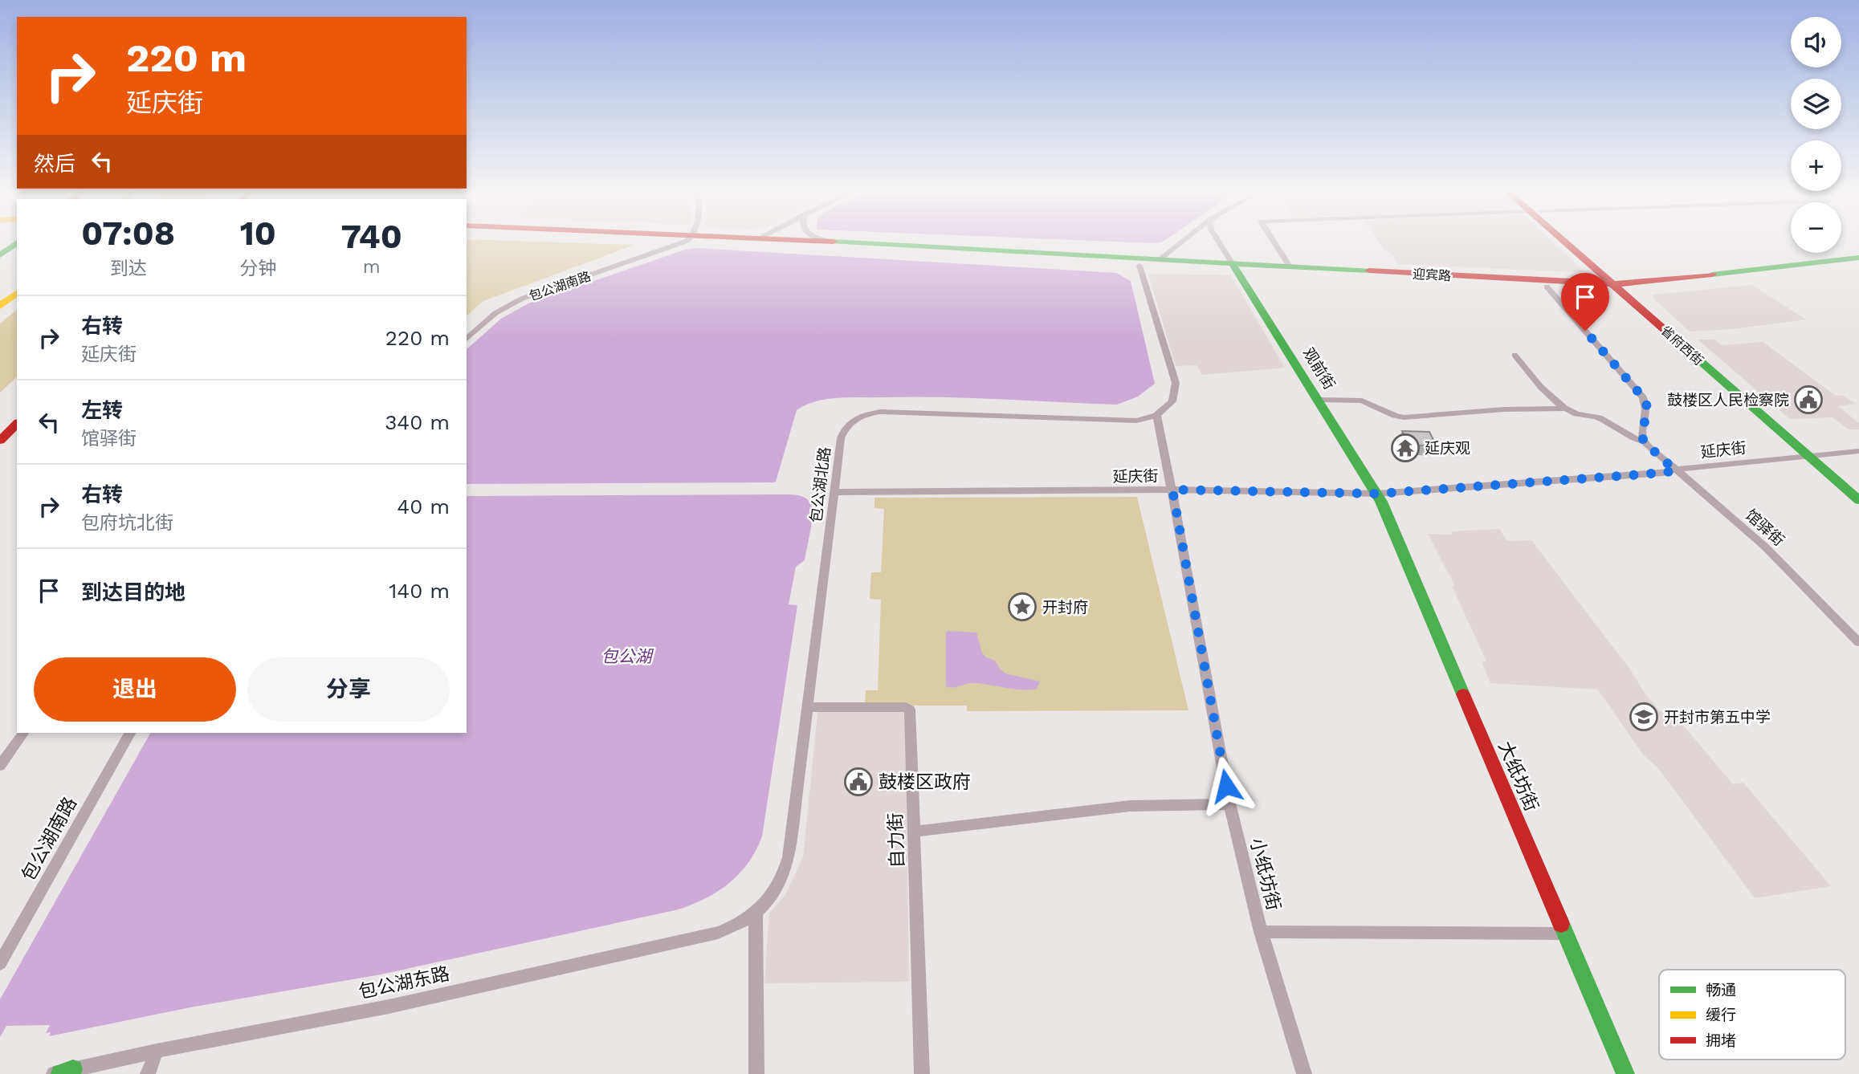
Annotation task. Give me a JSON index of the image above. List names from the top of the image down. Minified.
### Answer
{"streets":{"main road":["迎宾路","省府西街","观前街","大纸坊街"],"street":["包公湖南路","延庆街","包公湖北路","馆驿街","自力街","小纸坊街","包公湖东路"]},"crossings":[["迎宾路","省府西街"],["迎宾路","观前街"],["省府西街","延庆街"],["观前街","延庆街"],["观前街","大纸坊街"],["延庆街","包公湖北路"],["延庆街","馆驿街"],["延庆街","大纸坊街"],["延庆街","小纸坊街"],["包公湖北路","自力街"],["包公湖北路","小纸坊街"],["包公湖北路","包公湖东路"]],"water":["包公湖"],"places":{"public building":["鼓楼区人民检察院","鼓楼区政府"],"temple":["延庆观"],"place":["开封府"],"school or university":["开封市第五中学"]},"legend":["畅通","缓行","拥堵"],"page":{"map_buttons":["+","−"],"turn":["220 m","延庆街"],"then":"然后","eta":["07:08","到达","10","分钟","740","m"],"list":[{"name":"右转","note":"延庆街","value":"220 m"},{"name":"左转","note":"馆驿街","value":"340 m"},{"name":"右转","note":"包府坑北街","value":"40 m"},{"name":"到达目的地","value":"140 m"}],"buttons":["退出","分享"]}}
